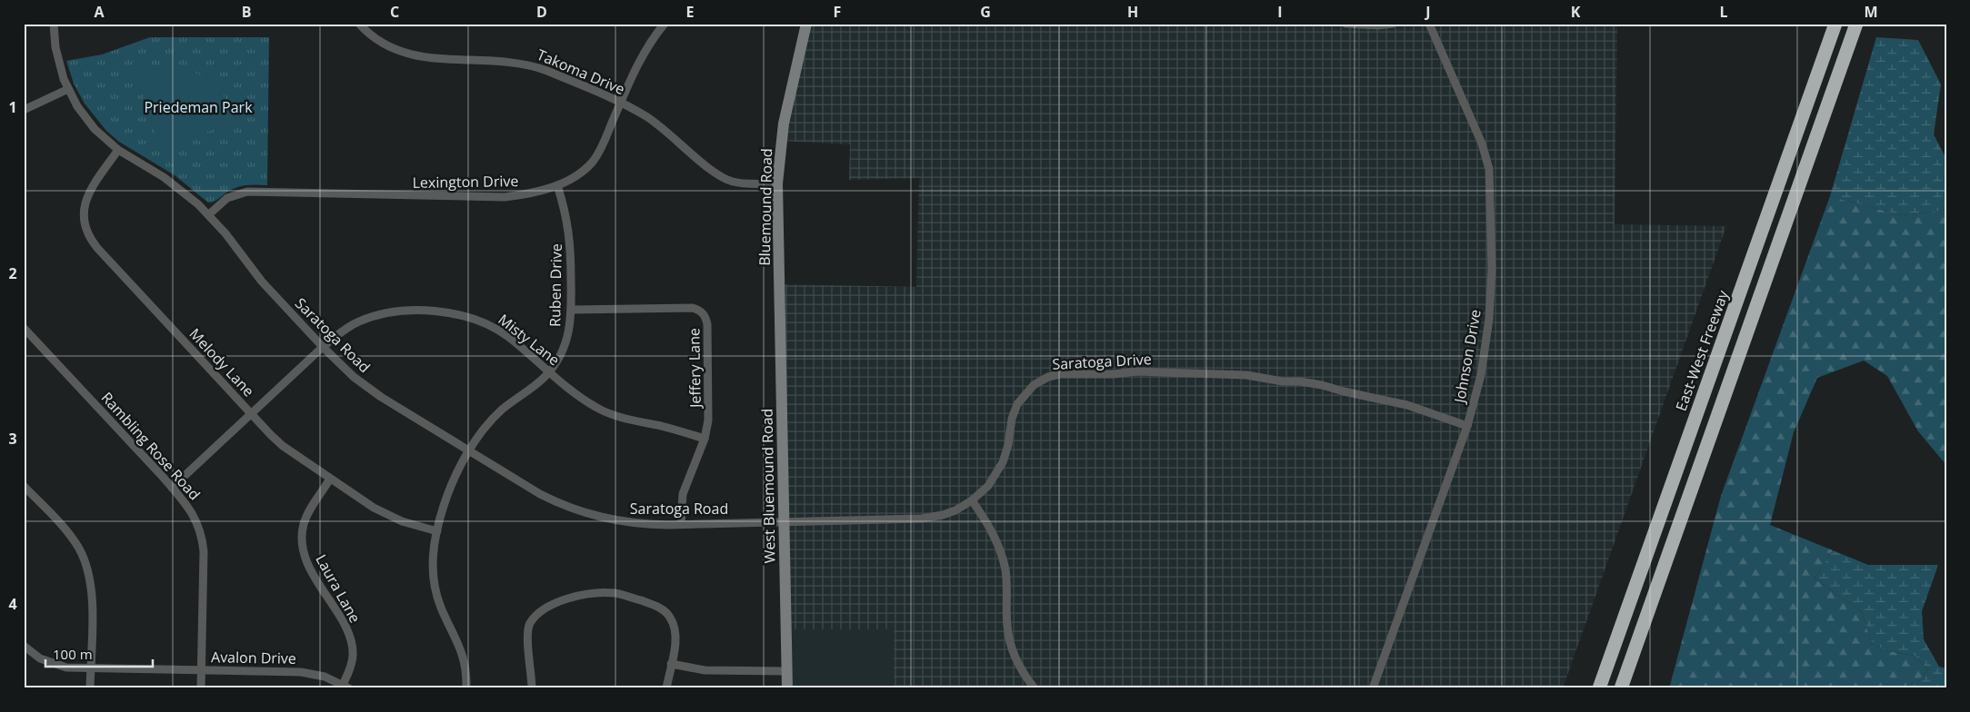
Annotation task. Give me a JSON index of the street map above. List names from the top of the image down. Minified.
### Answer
{"streets":{"highway":["East-West Freeway"],"main road":["Bluemound Road","West Bluemound Road"],"street":["Takoma Drive","Lexington Drive","Ruben Drive","Saratoga Road","Misty Lane","Johnson Drive","Saratoga Drive","Melody Lane","Jeffery Lane","Rambling Rose Road","Laura Lane","Avalon Drive"]},"crossings":[["Takoma Drive","Lexington Drive"],["Takoma Drive","Bluemound Road"],["Lexington Drive","Ruben Drive"],["Lexington Drive","Saratoga Road"],["Bluemound Road","West Bluemound Road"],["Ruben Drive","Saratoga Road"],["Ruben Drive","Misty Lane"],["Ruben Drive","Melody Lane"],["Ruben Drive","Jeffery Lane"],["Saratoga Road","Misty Lane"],["Saratoga Road","Saratoga Drive"],["Saratoga Road","Melody Lane"],["Saratoga Road","Jeffery Lane"],["Saratoga Road","West Bluemound Road"],["Misty Lane","Melody Lane"],["Misty Lane","Jeffery Lane"],["Misty Lane","Rambling Rose Road"],["Johnson Drive","Saratoga Drive"],["Saratoga Drive","West Bluemound Road"],["Melody Lane","Laura Lane"],["Rambling Rose Road","Avalon Drive"],["Laura Lane","Avalon Drive"]],"parks":["Priedeman Park"],"scale_bar":"100 m","grid":{"columns":["A","B","C","D","E","F","G","H","I","J","K","L","M"],"rows":["1","2","3","4"]}}
